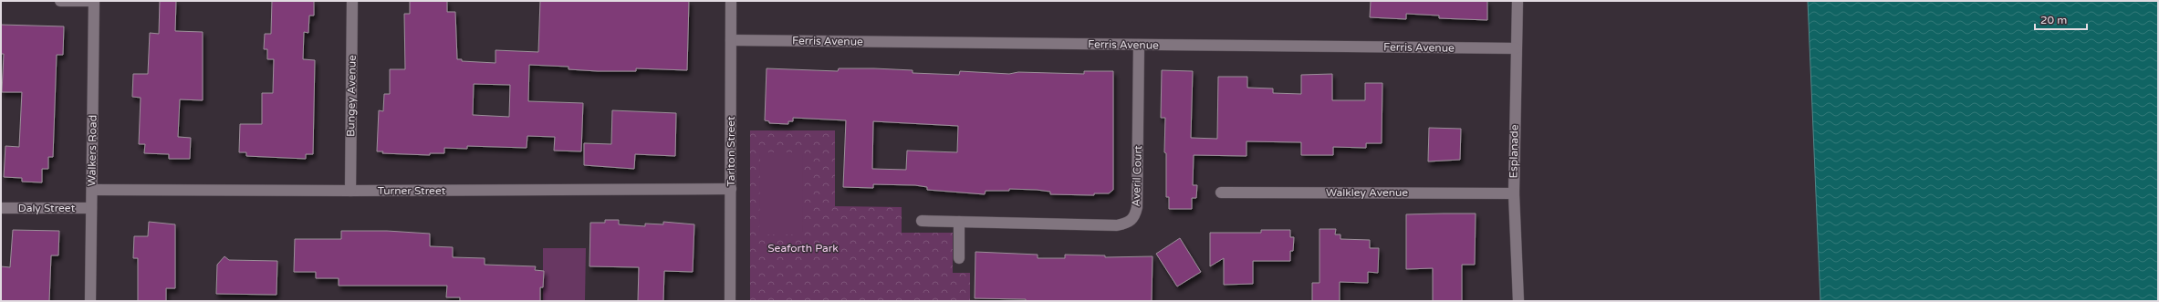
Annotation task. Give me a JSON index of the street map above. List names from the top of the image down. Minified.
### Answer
{"streets":{"street":["Ferris Avenue","Bungey Avenue","Walkers Road","Tarlton Street","Esplanade","Averil Court","Turner Street","Walkley Avenue","Daly Street"]},"crossings":[["Ferris Avenue","Tarlton Street"],["Ferris Avenue","Esplanade"],["Ferris Avenue","Averil Court"],["Bungey Avenue","Turner Street"],["Walkers Road","Turner Street"],["Walkers Road","Daly Street"],["Tarlton Street","Turner Street"],["Esplanade","Walkley Avenue"]],"parks":["Seaforth Park"],"scale_bar":"20 m"}
